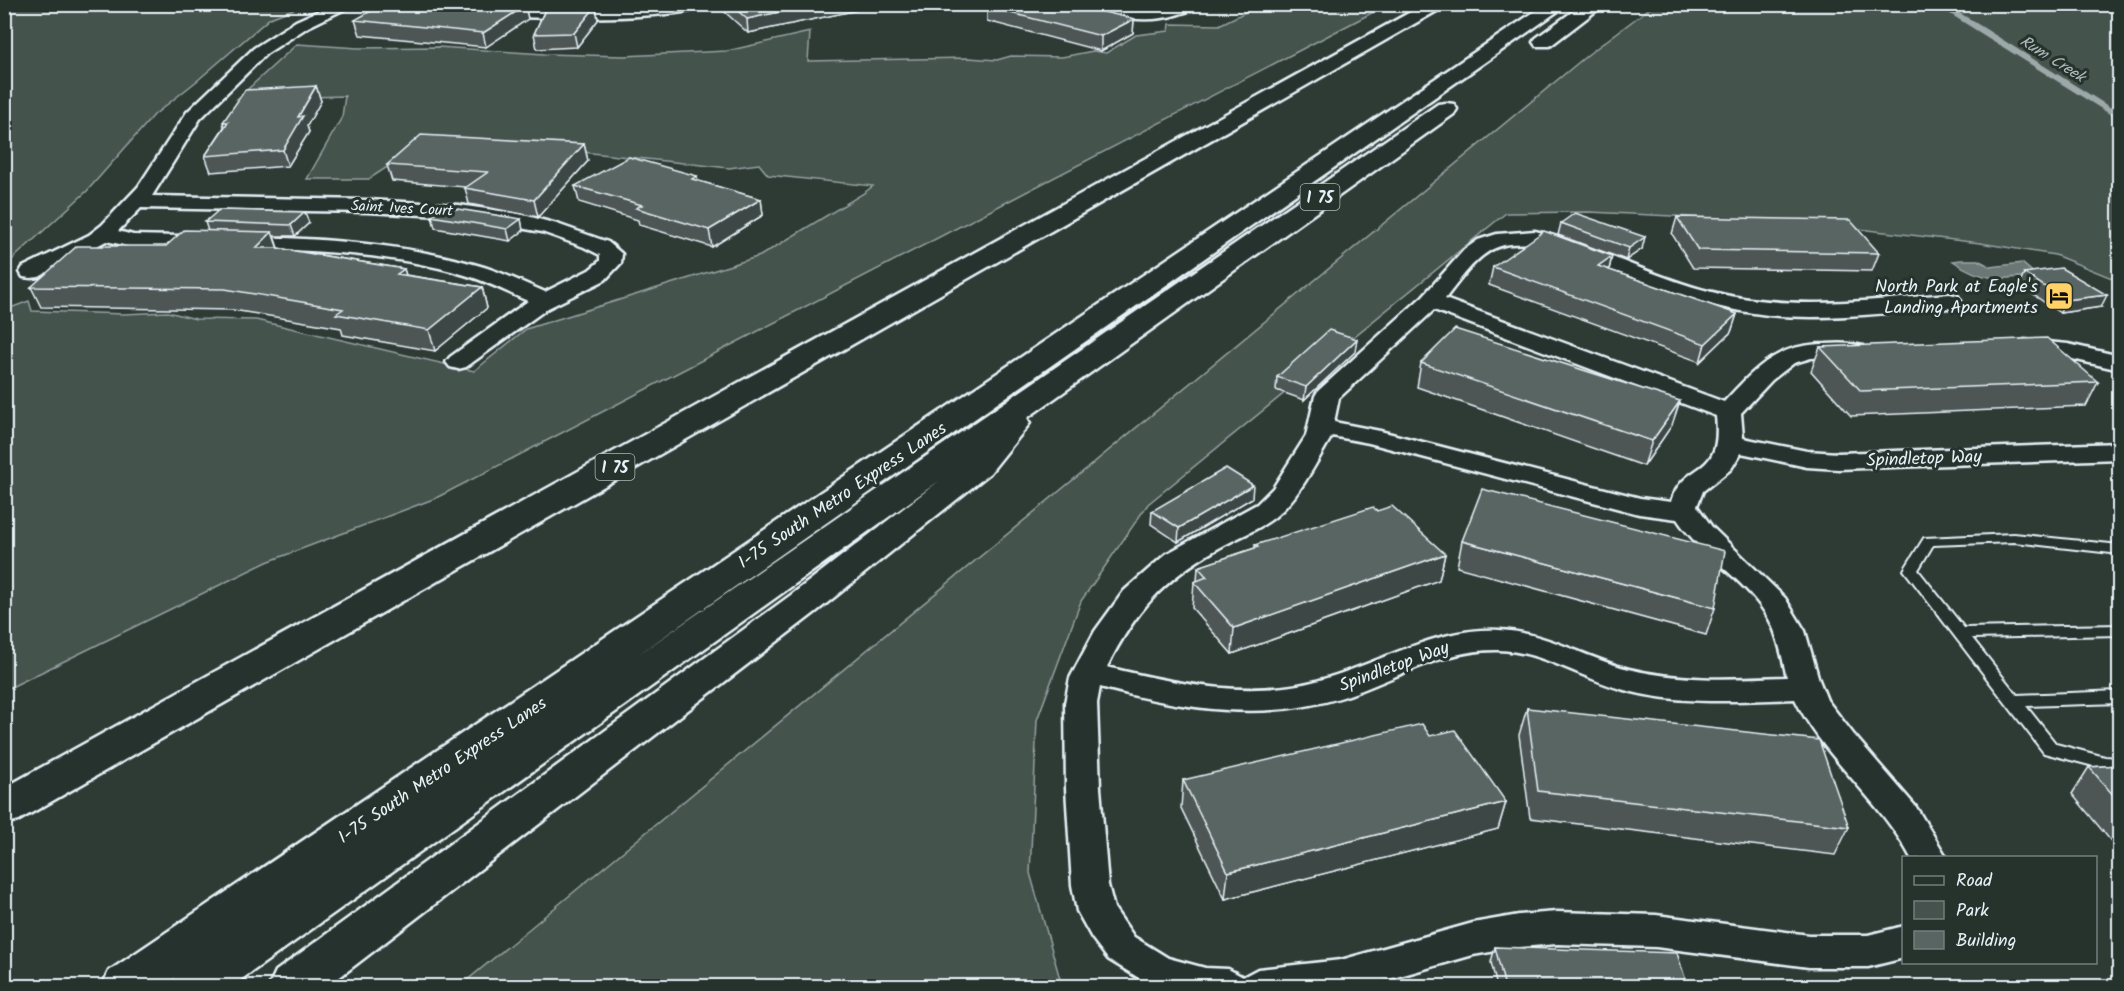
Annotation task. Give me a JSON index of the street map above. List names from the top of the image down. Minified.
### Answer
{"streets":{"highway":["I 75","I-75 South Metro Express Lanes"],"street":["Saint Ives Court","Spindletop Way"]},"water":["Rum Creek"],"places":{"hotel":["North Park at Eagle's Landing Apartments"]},"legend":["Road","Park","Building"]}
